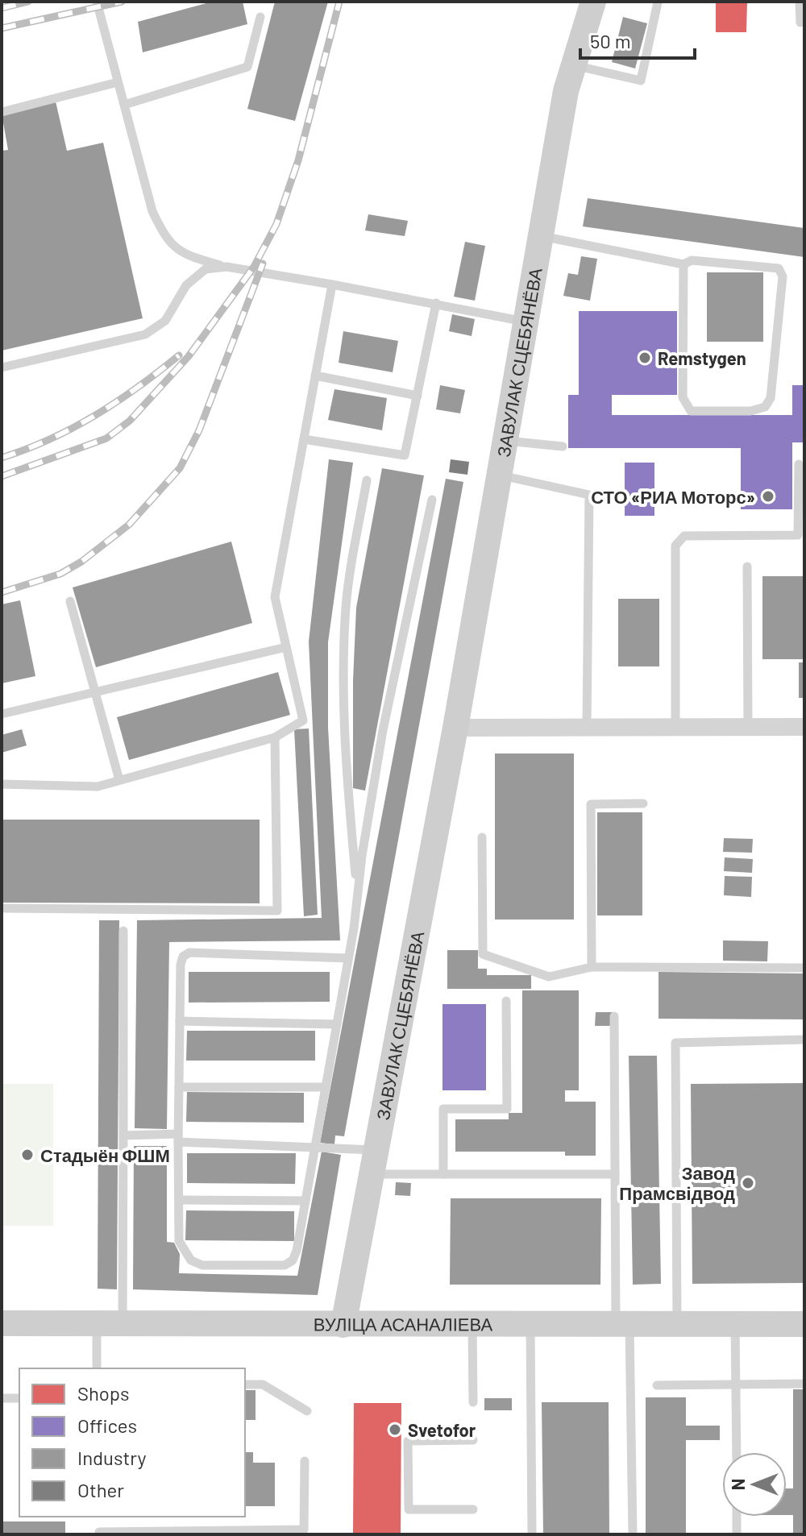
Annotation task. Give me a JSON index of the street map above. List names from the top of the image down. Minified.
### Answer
{"streets":{"street":["ЗАВУЛАК СЦЕБЯНЁВА","ВУЛІЦА АСАНАЛІЕВА"]},"crossings":[["ЗАВУЛАК СЦЕБЯНЁВА","ВУЛІЦА АСАНАЛІЕВА"]],"places":["Remstygen","СТО «РИА Моторс»","Стадыён ФШМ","Завод Прамсвідвод","Svetofor"],"legend":["Shops","Offices","Industry","Other"],"scale_bar":"50 m","north":"left"}
